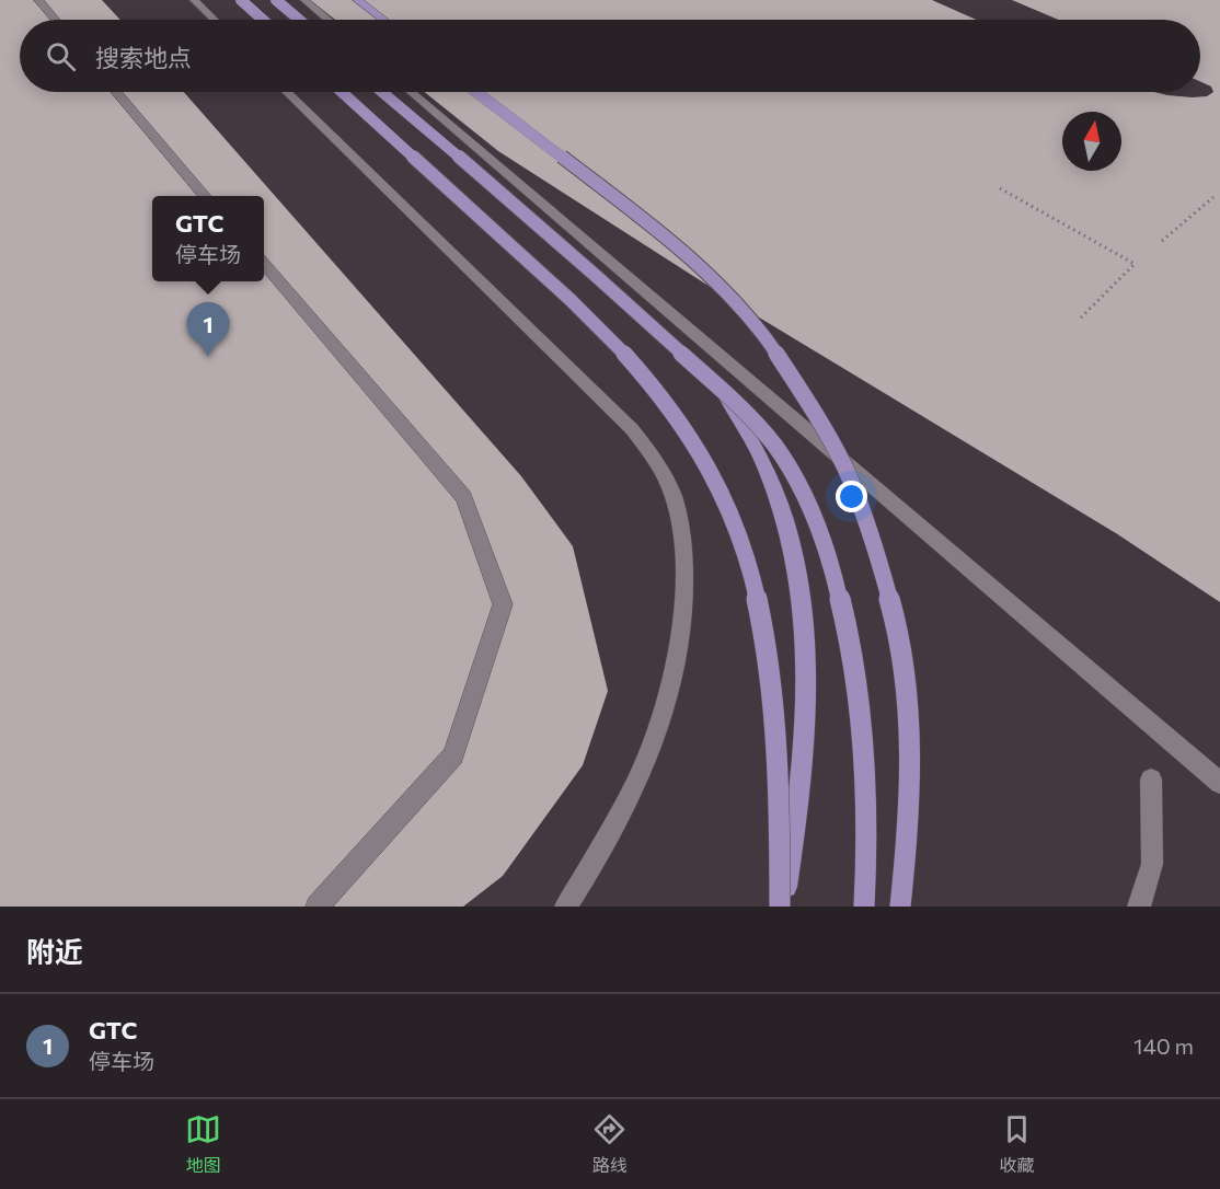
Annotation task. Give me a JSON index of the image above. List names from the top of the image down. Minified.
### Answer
{"north":"top","page":{"search":"搜索地点","popup":["GTC","停车场"],"pins":"1","heading":"附近","list":[{"mark":"1","name":"GTC","note":"停车场","value":"140 m"}],"nav":["地图","路线","收藏"]}}
